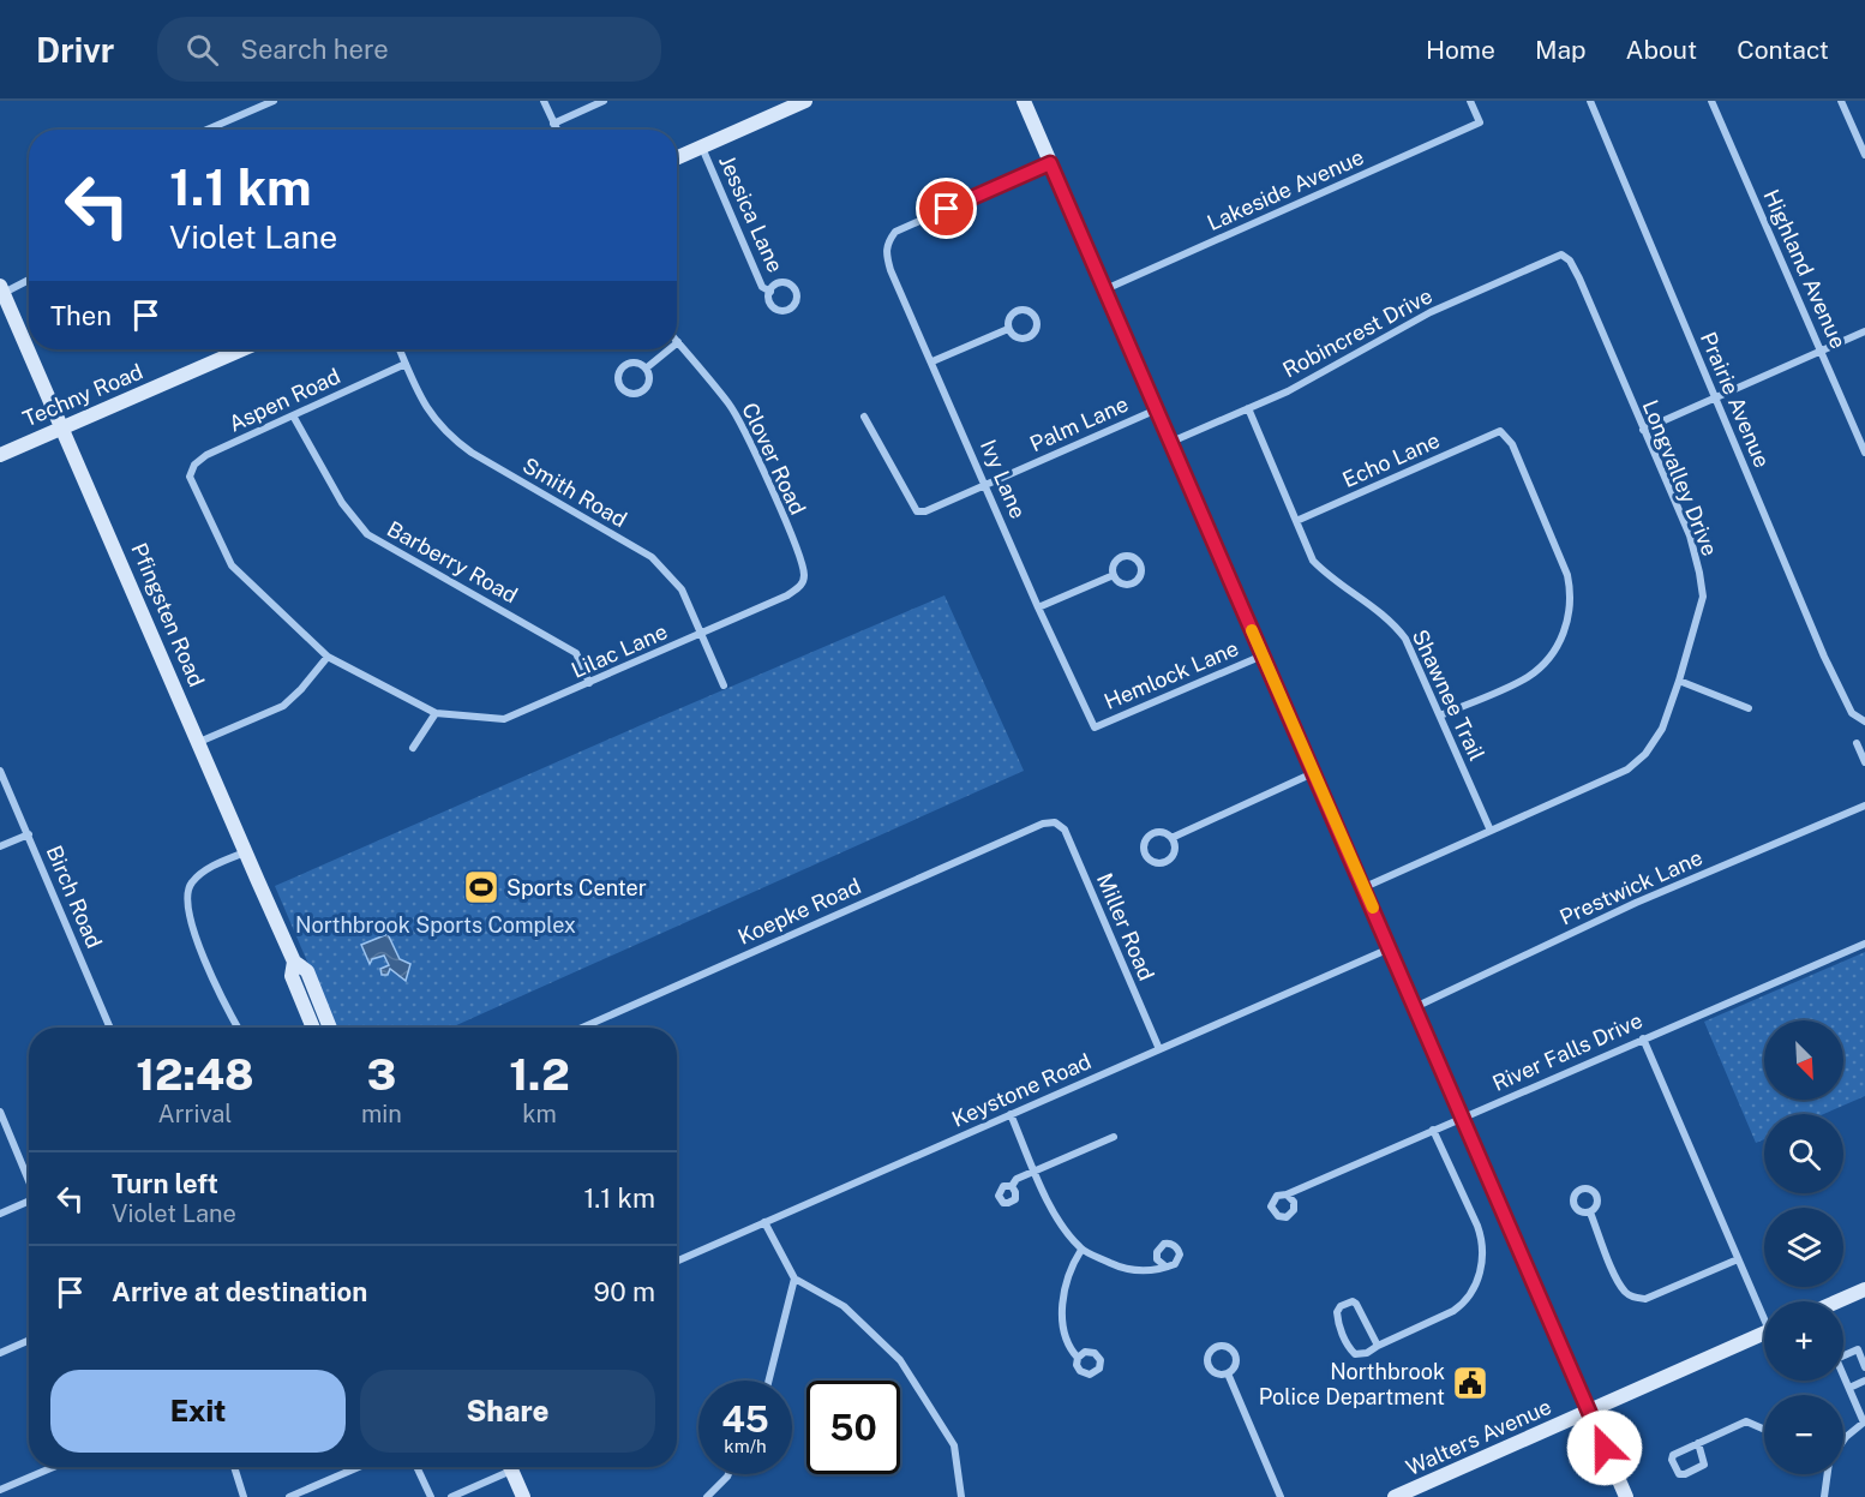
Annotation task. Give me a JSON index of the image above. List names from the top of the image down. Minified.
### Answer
{"streets":{"main road":["Techny Road","Pfingsten Road","Walters Avenue"],"street":["Lakeside Avenue","Jessica Lane","Highland Avenue","Robincrest Drive","Aspen Road","Prairie Avenue","Palm Lane","Clover Road","Echo Lane","Longvalley Drive","Ivy Lane","Smith Road","Barberry Road","Lilac Lane","Hemlock Lane","Shawnee Trail","Prestwick Lane","Birch Road","Koepke Road","Miller Road","River Falls Drive","Keystone Road"]},"crossings":[["Robincrest Drive","Longvalley Drive"],["Robincrest Drive","Shawnee Trail"],["Techny Road","Pfingsten Road"],["Aspen Road","Smith Road"],["Aspen Road","Barberry Road"],["Palm Lane","Ivy Lane"],["Clover Road","Lilac Lane"],["Echo Lane","Shawnee Trail"],["Longvalley Drive","Shawnee Trail"],["Ivy Lane","Hemlock Lane"],["Smith Road","Lilac Lane"],["Barberry Road","Lilac Lane"],["Koepke Road","Miller Road"],["Miller Road","Keystone Road"]],"parks":["Northbrook Sports Complex"],"places":{"sports":["Sports Center"],"public building":["Northbrook Police Department"]},"north":"bottom right","page":{"header":"Drivr","search":"Search here","nav":["Home","Map","About","Contact"],"turn":["1.1 km","Violet Lane"],"then":"Then","map_buttons":["+","−"],"eta":["12:48","Arrival","3","min","1.2","km"],"list":[{"name":"Turn left","note":"Violet Lane","value":"1.1 km"},{"name":"Arrive at destination","value":"90 m"}],"buttons":["Exit","Share"],"speed":"45 km/h","limit":"50"}}
